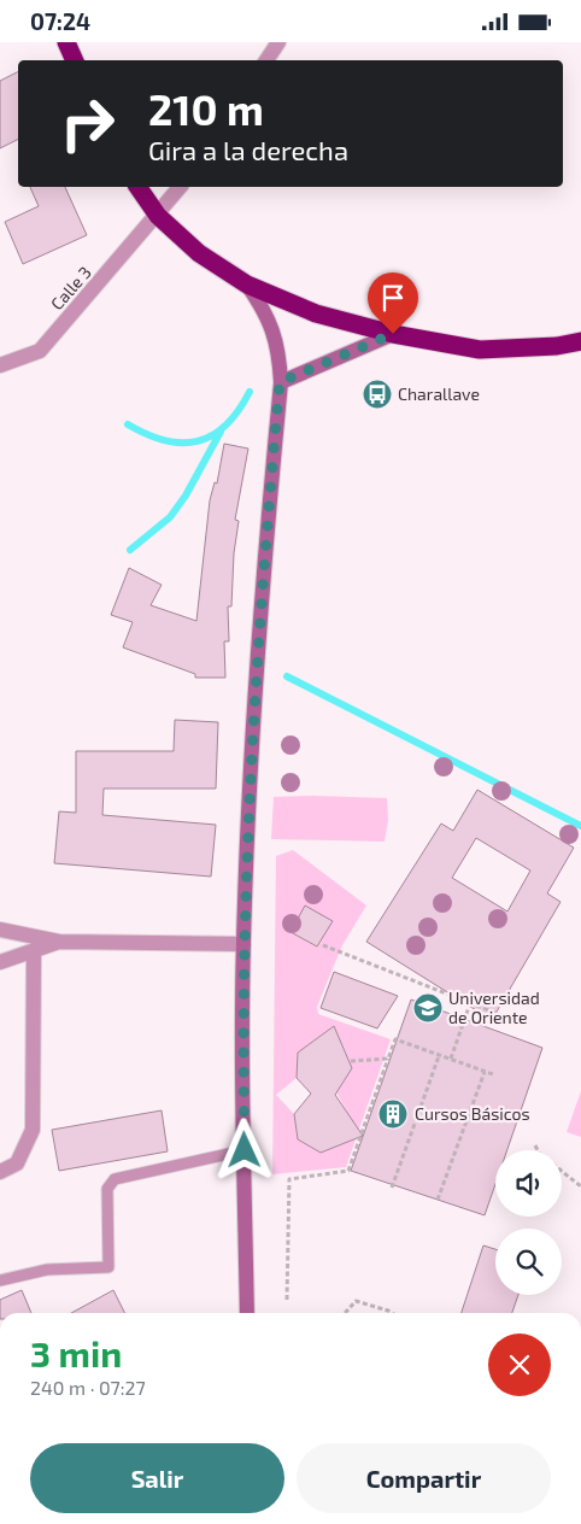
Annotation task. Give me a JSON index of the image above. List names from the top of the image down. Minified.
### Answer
{"streets":{"street":["Calle 3"]},"places":{"bus stop":["Charallave"],"school or university":["Universidad de Oriente"],"building":["Cursos Básicos"]},"page":{"status":"07:24","turn":["210 m","Gira a la derecha"],"heading":["3 min","240 m · 07:27"],"buttons":["Salir","Compartir"]}}
